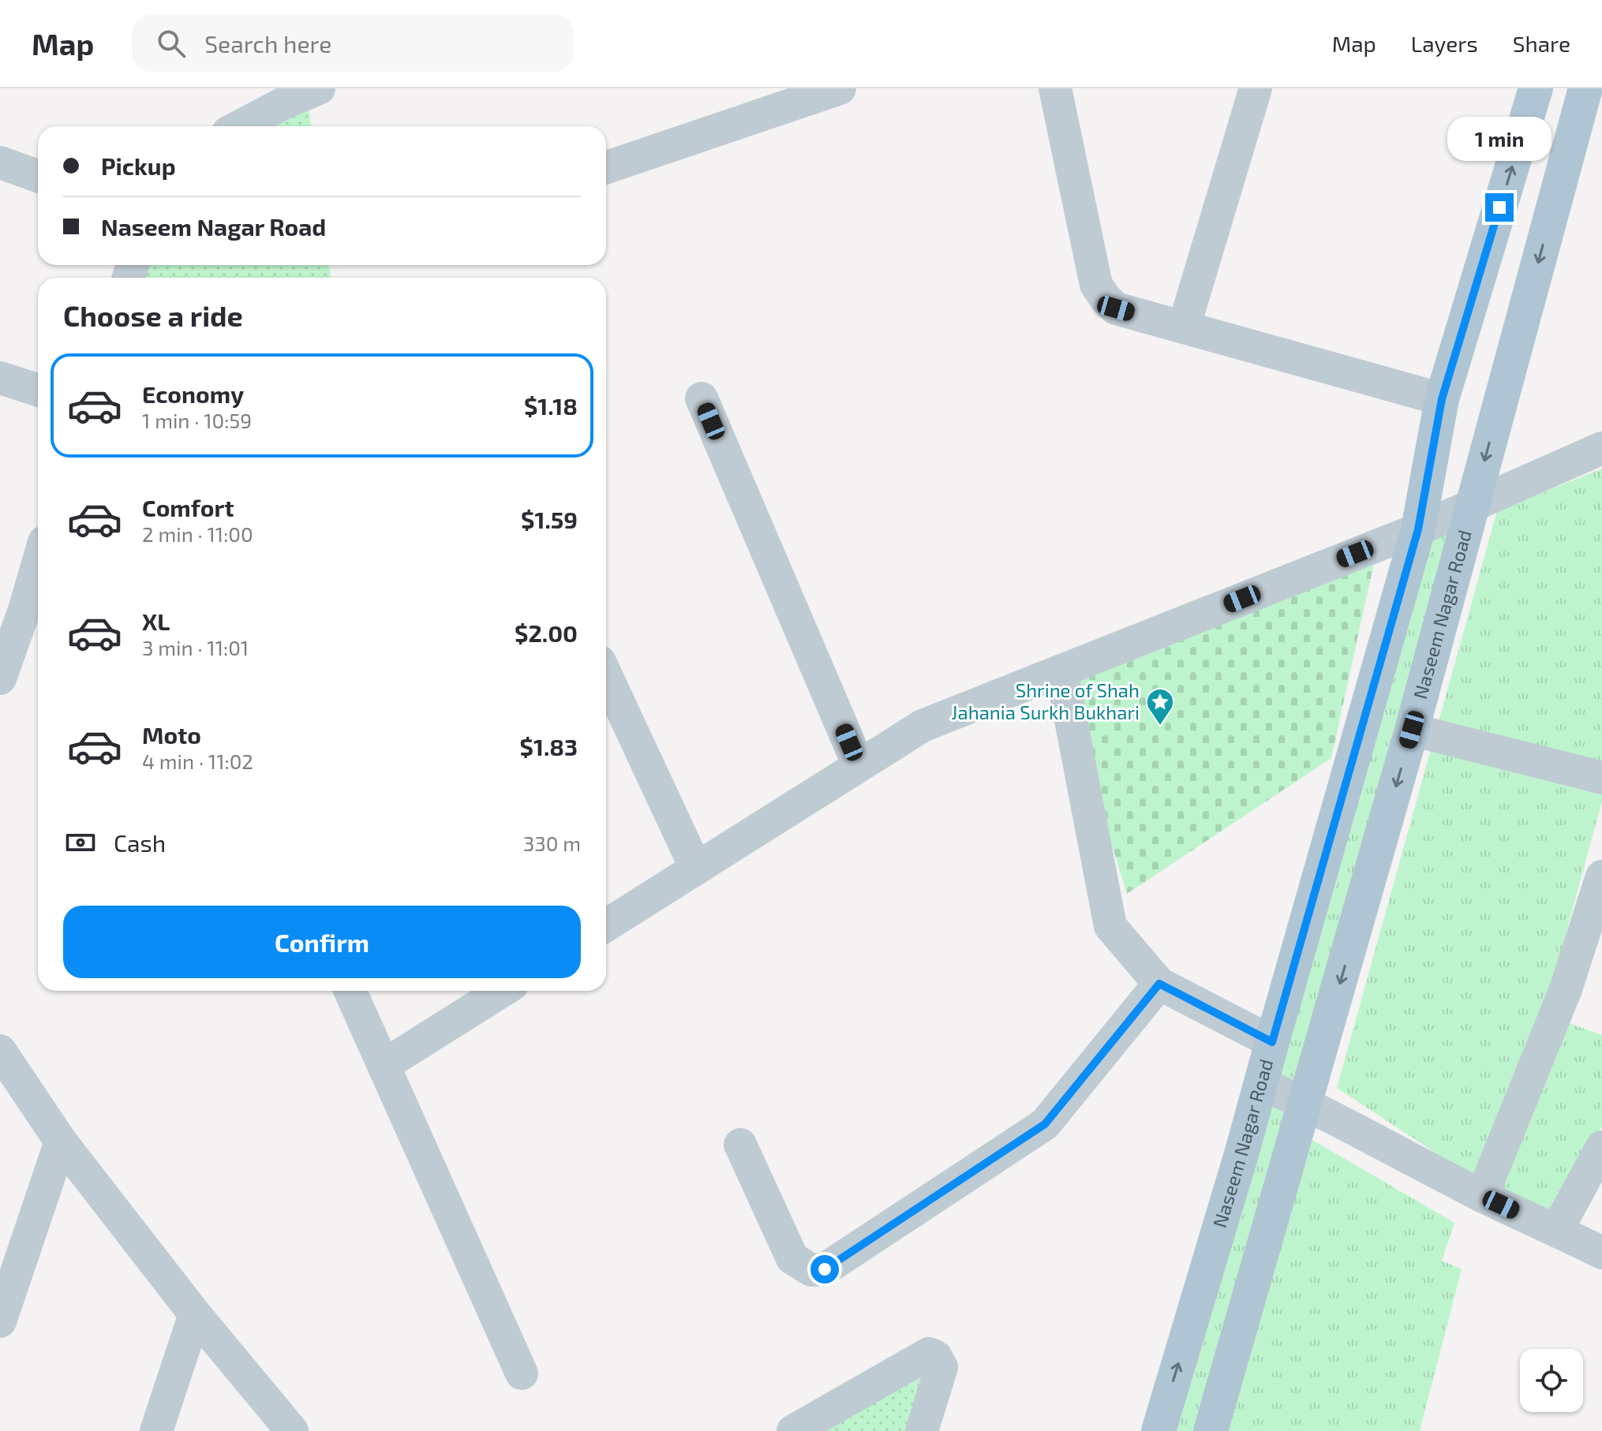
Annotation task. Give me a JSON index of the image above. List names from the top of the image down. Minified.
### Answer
{"streets":{"main road":["Naseem Nagar Road"]},"places":{"place":["Shrine of Shah Jahania Surkh Bukhari"]},"page":{"header":"Map","search":"Search here","nav":["Map","Layers","Share"],"bubble":"1 min","banner":["Pickup","Naseem Nagar Road"],"heading":"Choose a ride","list":[{"name":"Economy","note":"1 min · 10:59","value":"$1.18"},{"name":"Comfort","note":"2 min · 11:00","value":"$1.59"},{"name":"XL","note":"3 min · 11:01","value":"$2.00"},{"name":"Moto","note":"4 min · 11:02","value":"$1.83"}],"pay":["Cash","330 m"],"buttons":"Confirm"}}
